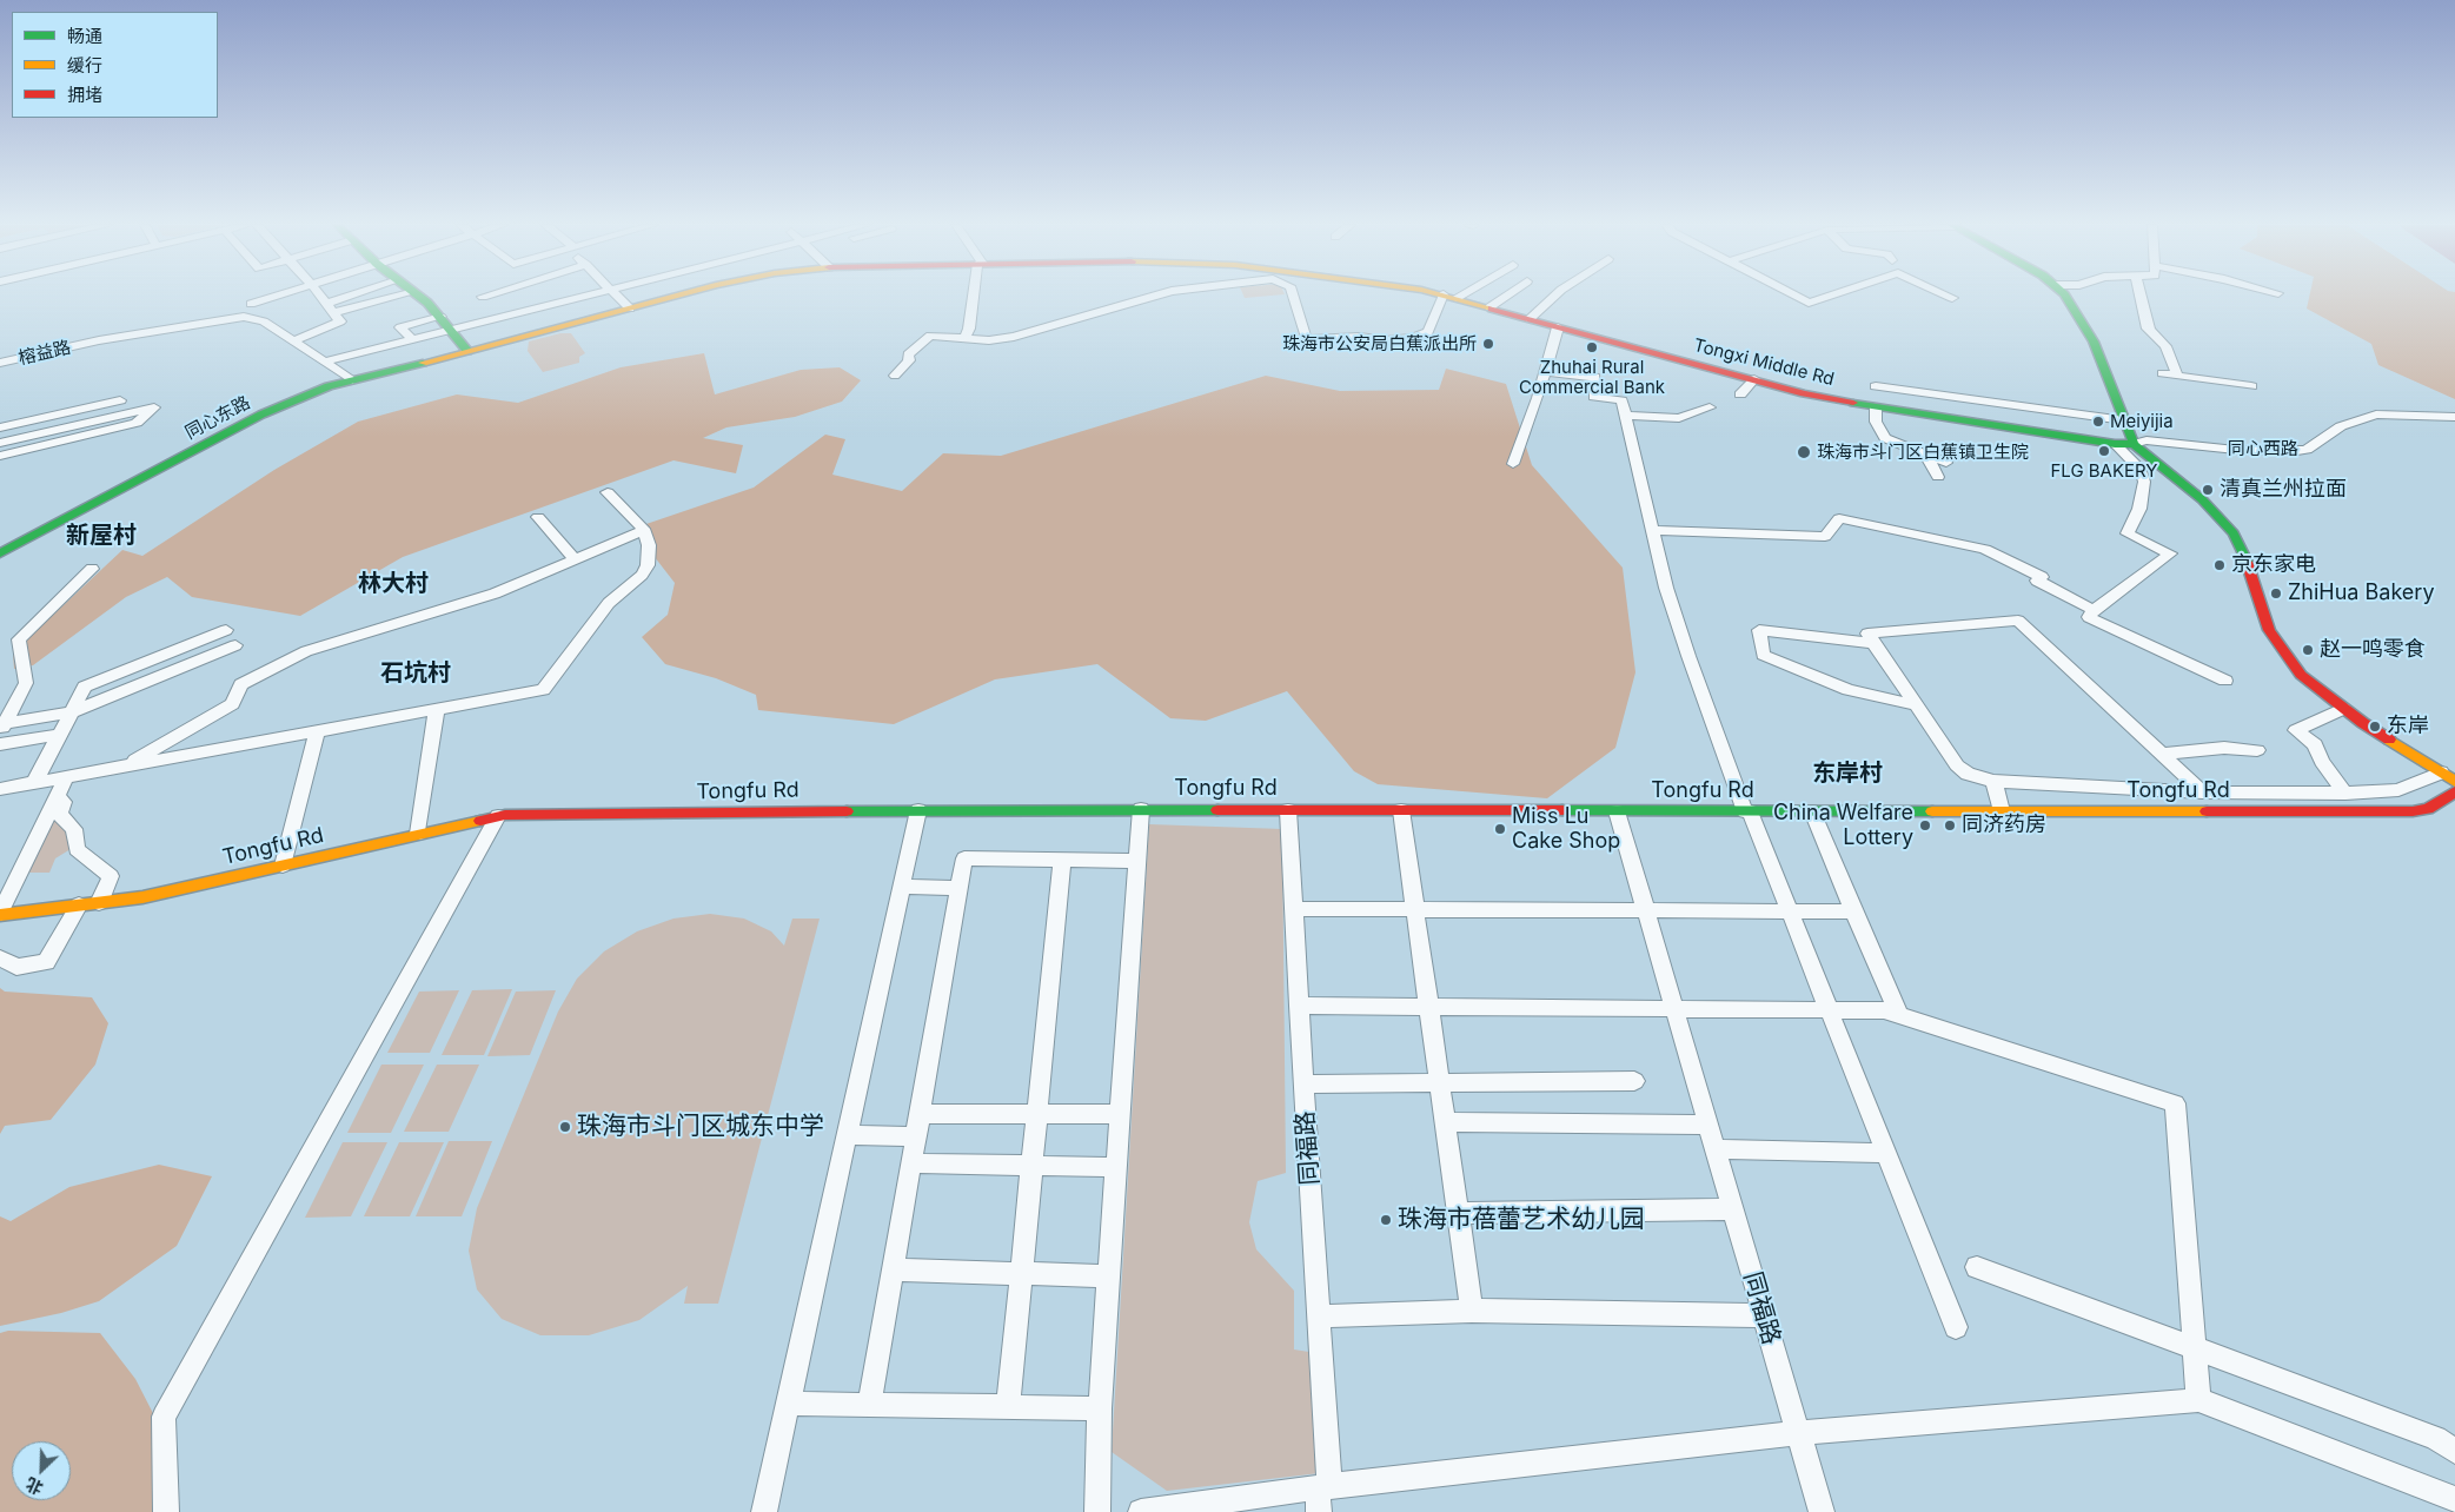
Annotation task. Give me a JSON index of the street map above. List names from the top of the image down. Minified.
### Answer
{"streets":{"street":["榕益路","Tongxi Middle Rd","同心东路","同心西路","Tongfu Rd","同福路"]},"crossings":[["榕益路","同心东路"],["Tongxi Middle Rd","同心西路"],["Tongfu Rd","同福路"]],"districts":["新屋村","林大村","石坑村","东岸村"],"places":["珠海市公安局白蕉派出所","Zhuhai Rural Commercial Bank","Meiyijia","FLG BAKERY","珠海市斗门区白蕉镇卫生院","清真兰州拉面","京东家电","ZhiHua Bakery","赵一鸣零食","东岸","China Welfare Lottery","同济药房","Miss Lu Cake Shop","珠海市斗门区城东中学","珠海市蓓蕾艺术幼儿园"],"legend":["畅通","缓行","拥堵"],"north":"bottom left"}
